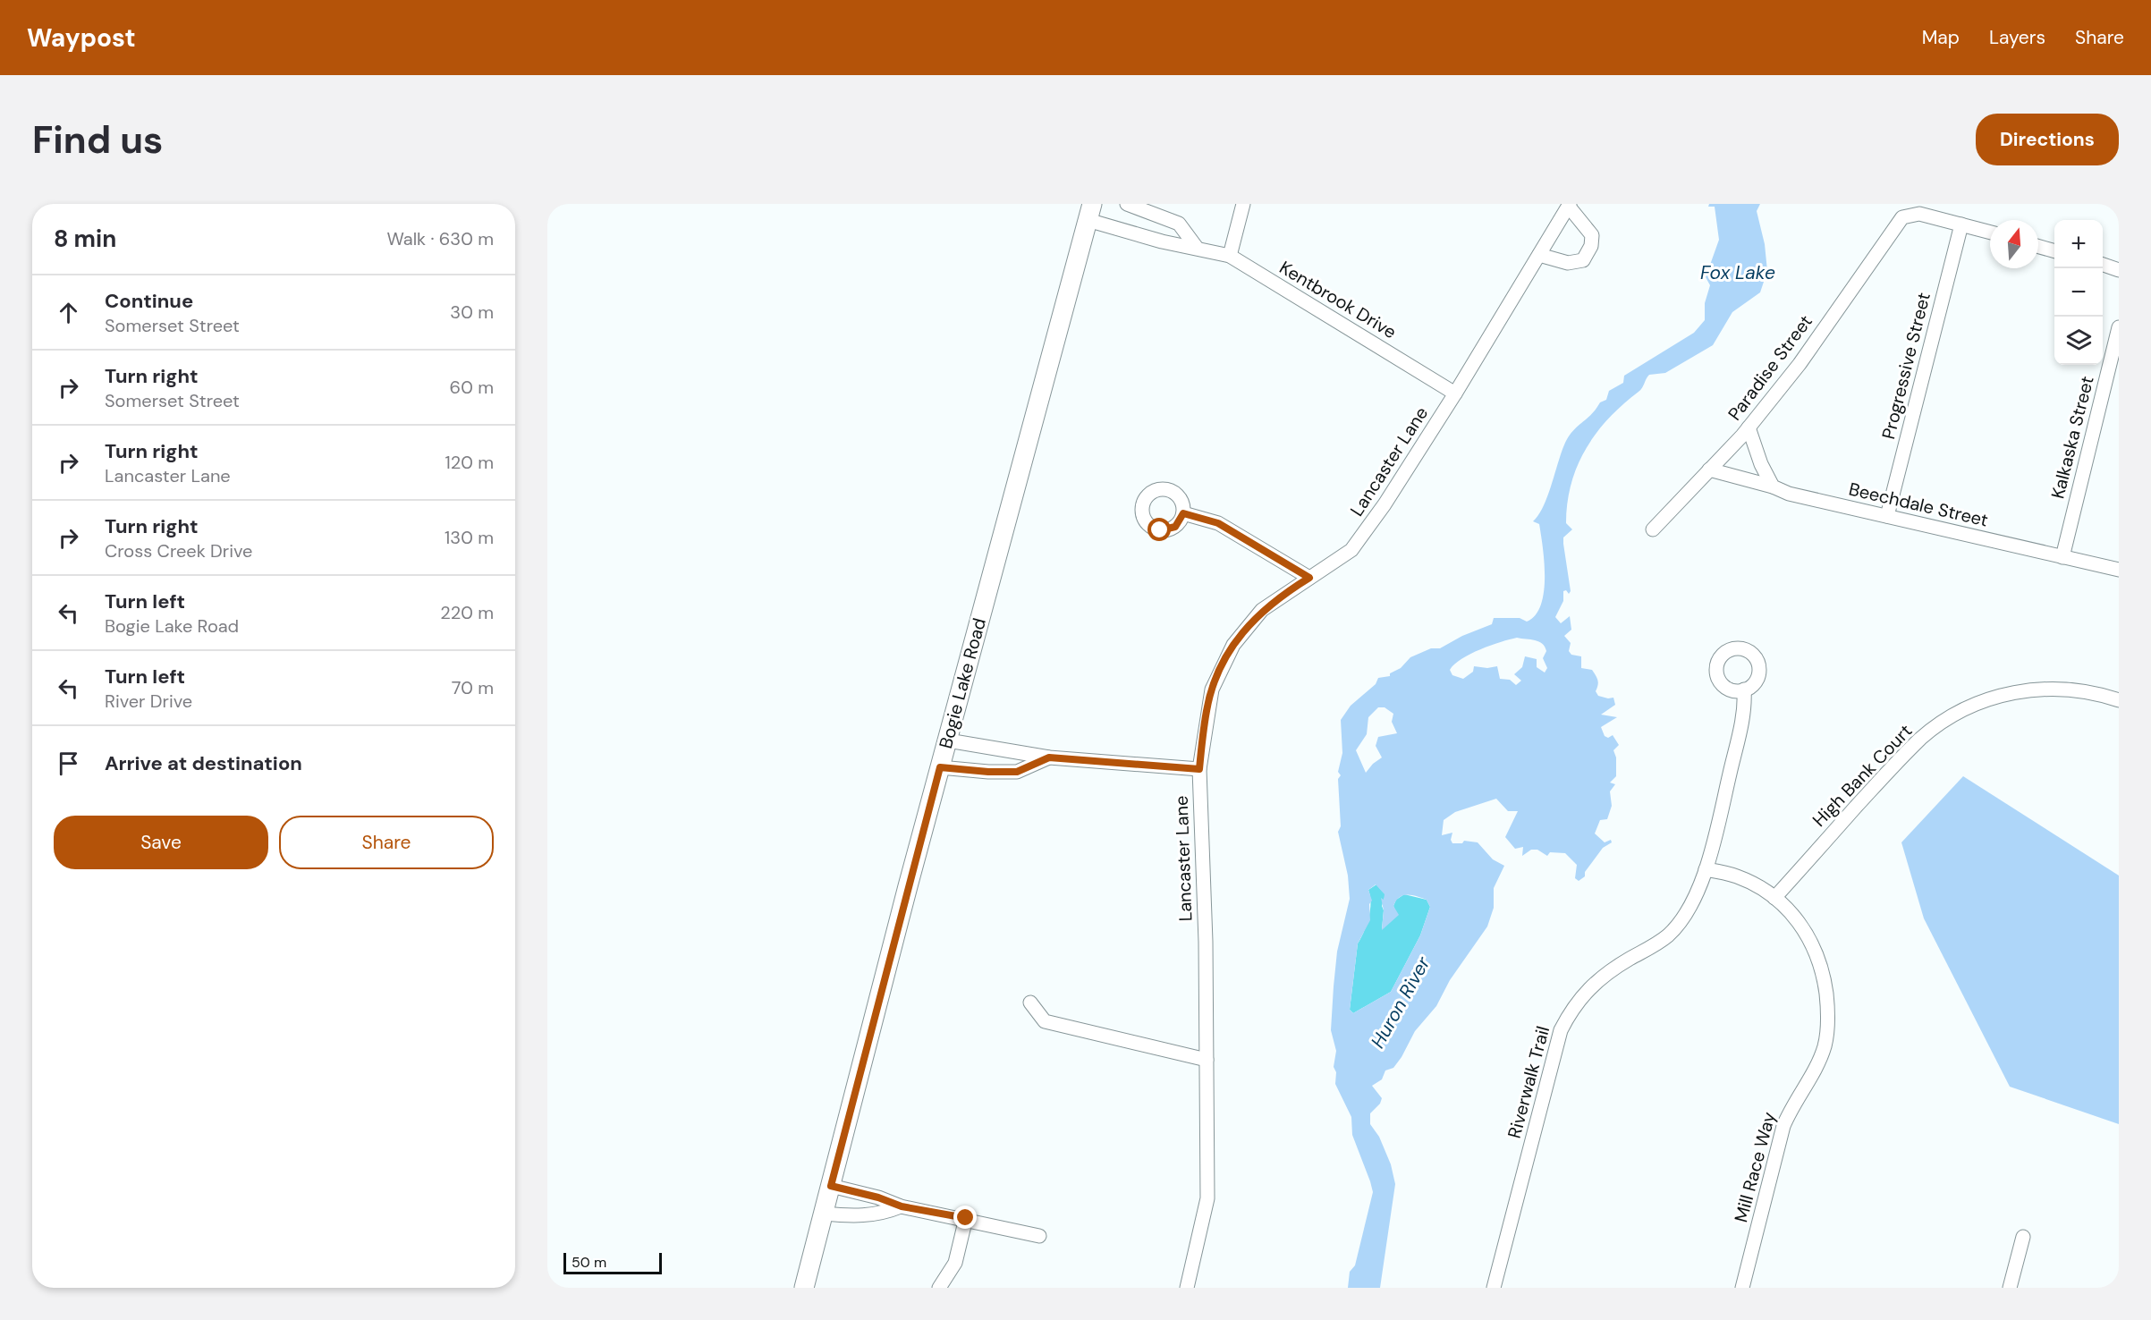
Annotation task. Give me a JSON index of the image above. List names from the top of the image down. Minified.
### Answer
{"streets":{"main road":["Bogie Lake Road"],"street":["Kentbrook Drive","Progressive Street","Paradise Street","Kalkaska Street","Lancaster Lane","Beechdale Street","High Bank Court","Riverwalk Trail","Mill Race Way"]},"crossings":[["Kentbrook Drive","Lancaster Lane"],["Kentbrook Drive","Bogie Lake Road"],["Progressive Street","Paradise Street"],["Progressive Street","Beechdale Street"],["Paradise Street","Beechdale Street"],["Kalkaska Street","Beechdale Street"],["High Bank Court","Mill Race Way"],["Riverwalk Trail","Mill Race Way"]],"water":["Fox Lake","Huron River"],"scale_bar":"50 m","north":"top","page":{"header":"Waypost","nav":["Map","Layers","Share"],"buttons":["Directions",["Save","Share"]],"title":"Find us","heading":["8 min","Walk · 630 m"],"map_buttons":["+","−"],"list":[["Continue","Somerset Street","30 m"],["Turn right","Somerset Street","60 m"],["Turn right","Lancaster Lane","120 m"],["Turn right","Cross Creek Drive","130 m"],["Turn left","Bogie Lake Road","220 m"],["Turn left","River Drive","70 m"],"Arrive at destination"],"scale":"50 m"}}
